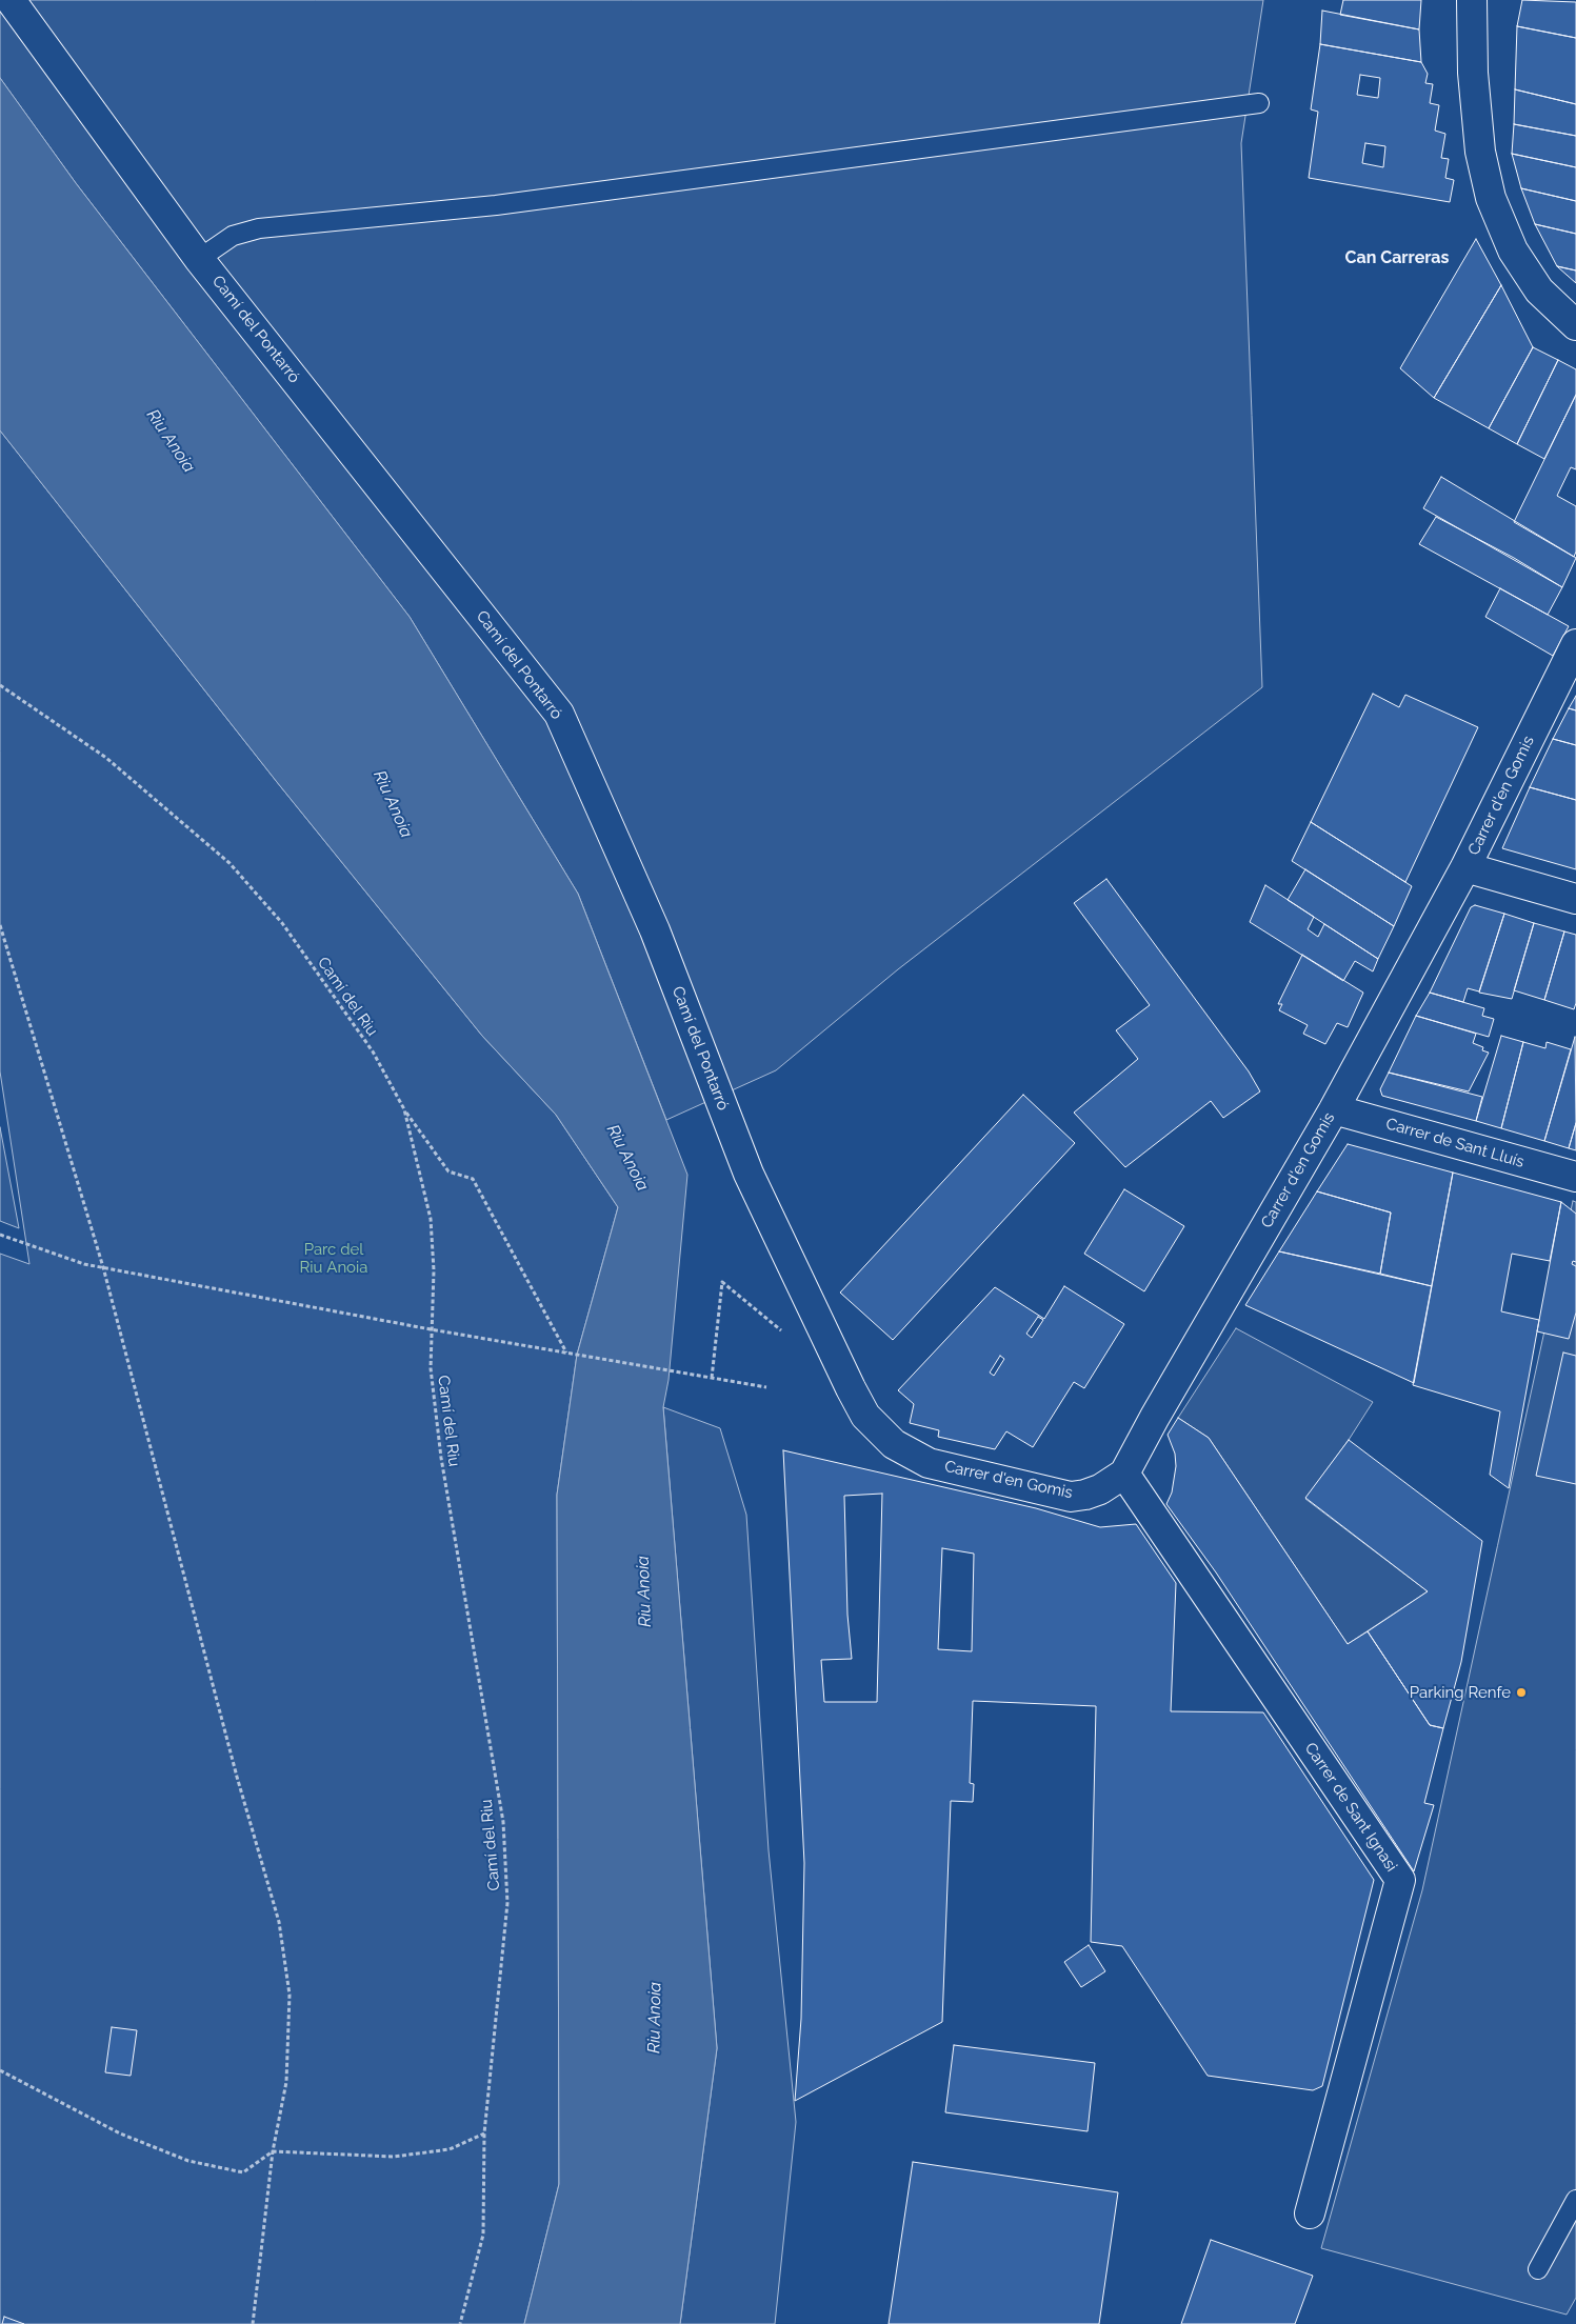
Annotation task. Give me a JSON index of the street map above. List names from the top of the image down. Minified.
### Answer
{"streets":{"street":["Camí del Pontarró","Carrer d'en Gomis","Carrer de Sant Lluís","Carrer de Sant Ignasi"],"path":["Camí del Riu"]},"crossings":[["Camí del Pontarró","Carrer d'en Gomis"],["Carrer d'en Gomis","Carrer de Sant Lluís"],["Carrer d'en Gomis","Carrer de Sant Ignasi"]],"districts":["Can Carreras"],"water":["Riu Anoia"],"parks":["Parc del Riu Anoia"],"places":["Parking Renfe"]}
